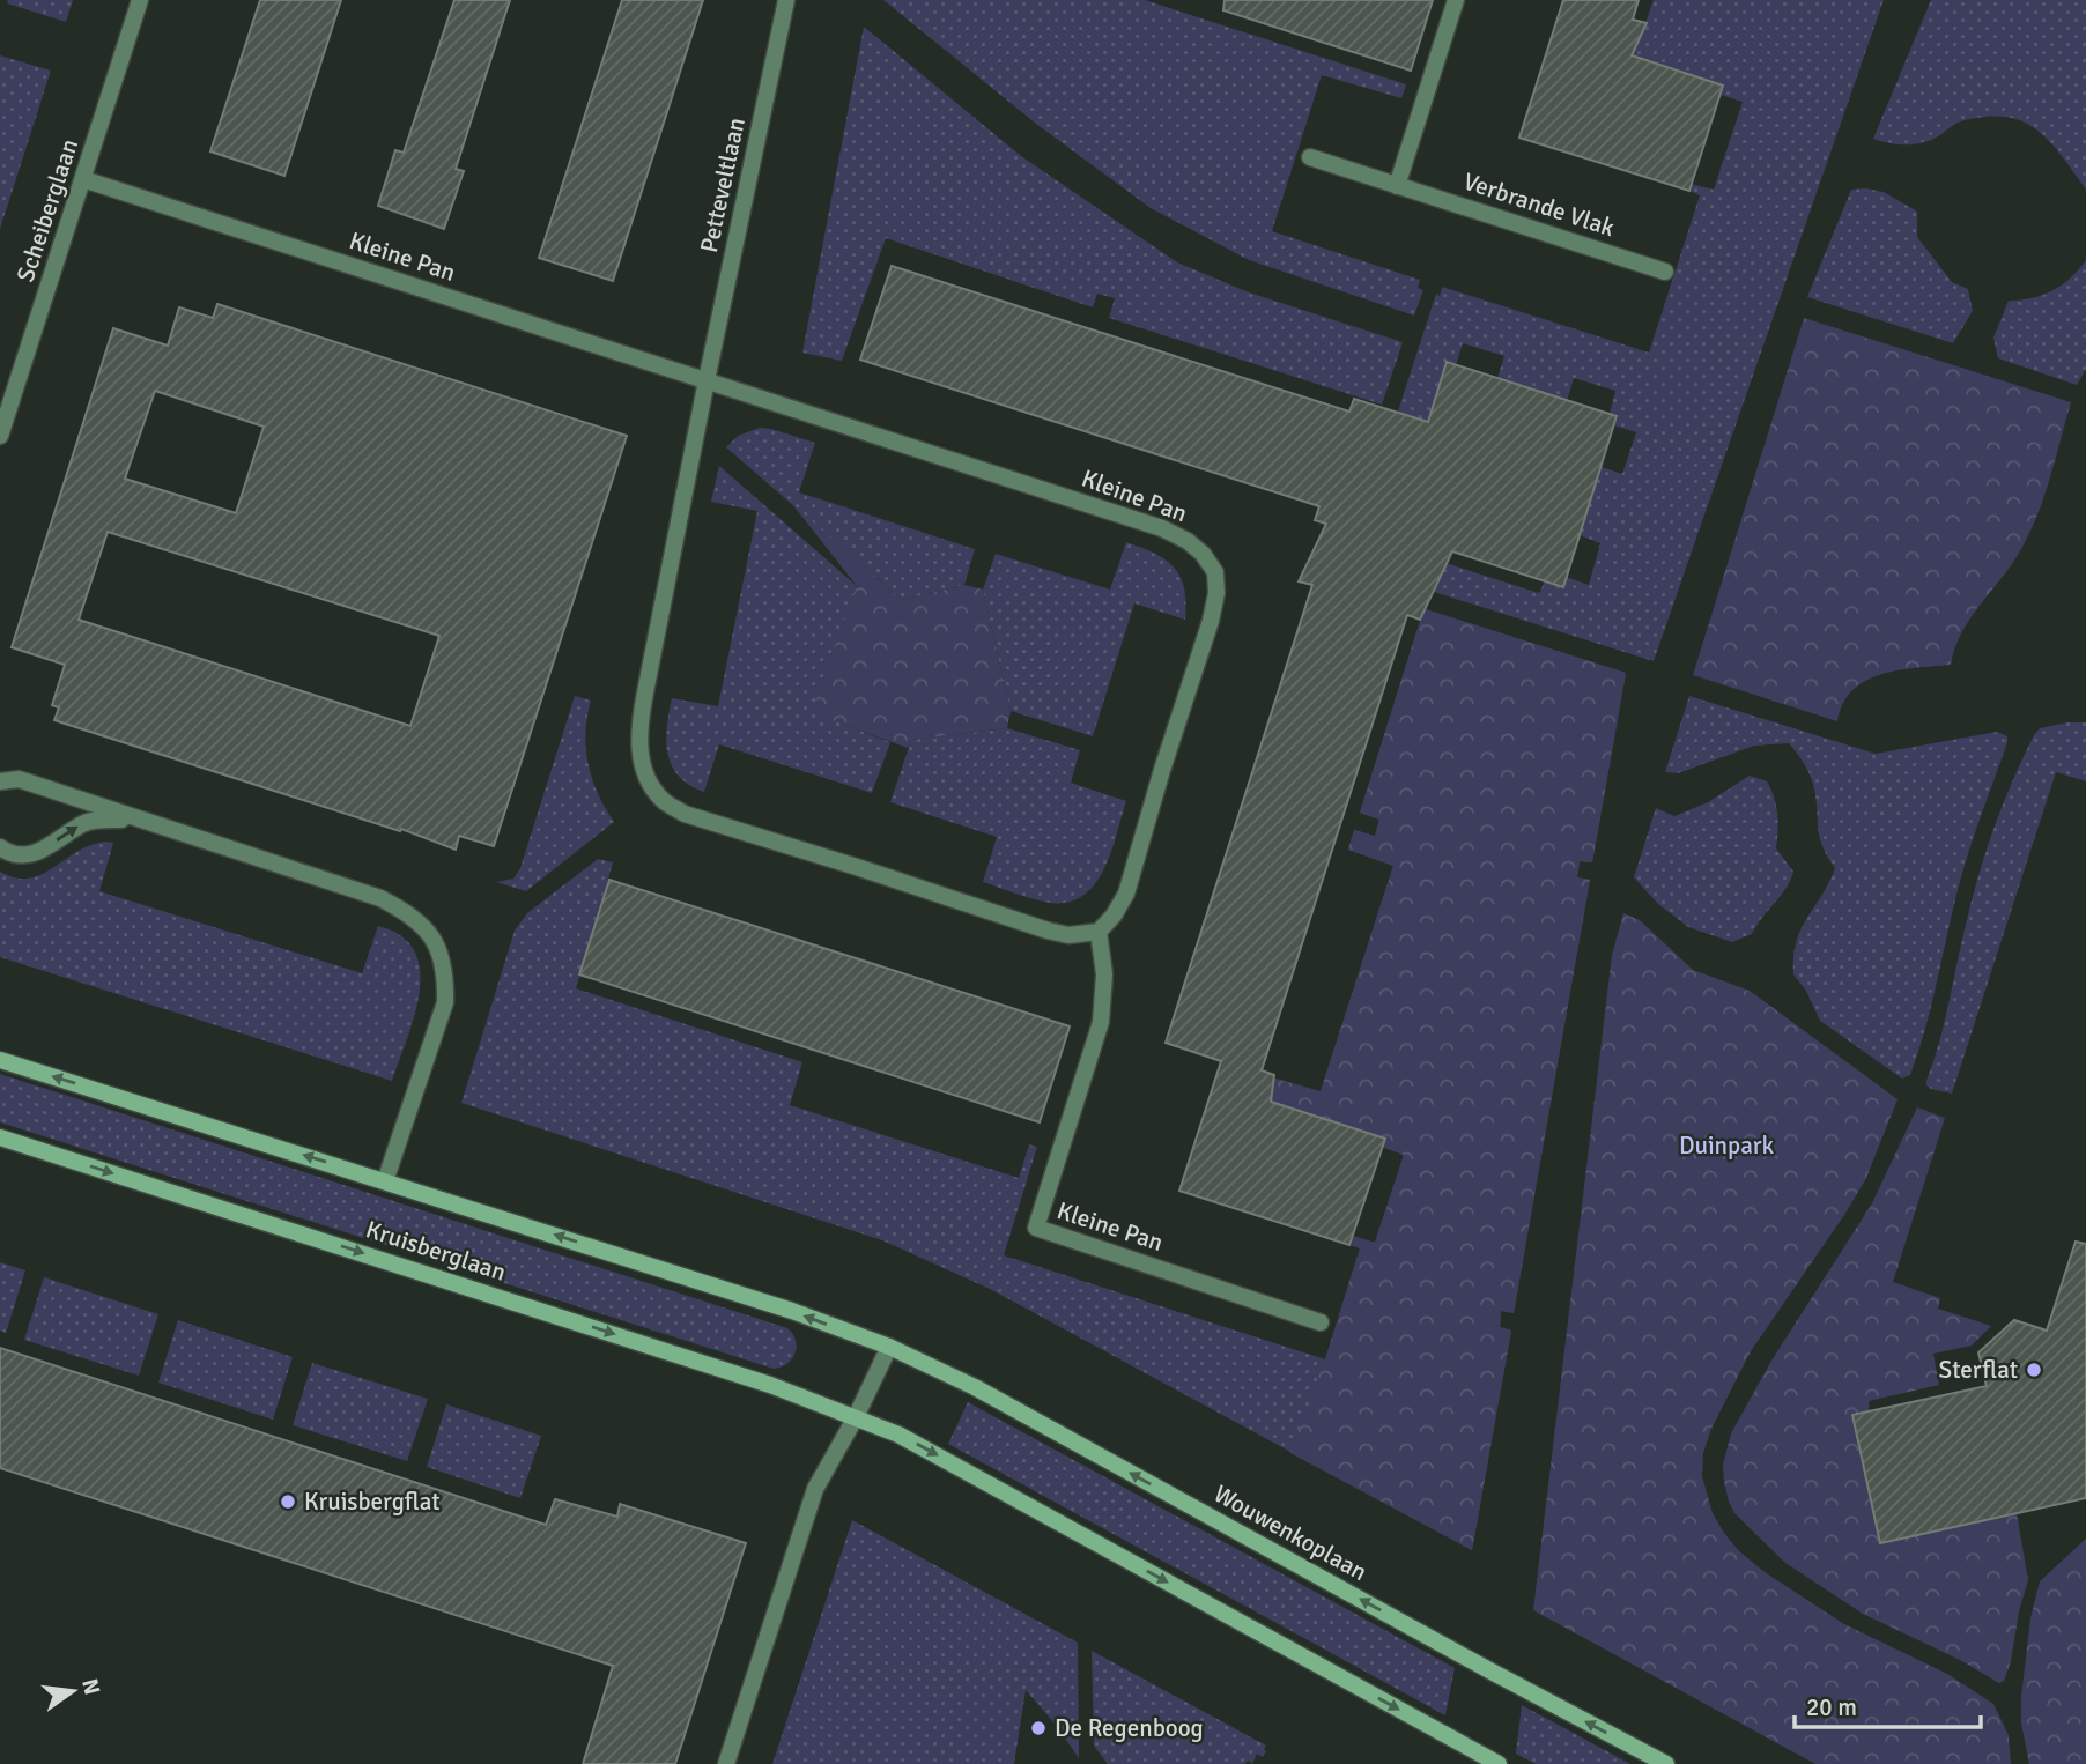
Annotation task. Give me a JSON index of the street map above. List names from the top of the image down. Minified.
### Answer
{"streets":{"main road":["Kruisberglaan","Wouwenkoplaan"],"street":["Petteveltlaan","Verbrande Vlak","Scheiberglaan","Kleine Pan"]},"crossings":[["Petteveltlaan","Kleine Pan"],["Scheiberglaan","Kleine Pan"],["Kruisberglaan","Wouwenkoplaan"]],"parks":["Duinpark"],"places":["Sterflat","Kruisbergflat","De Regenboog"],"scale_bar":"20 m","north":"right"}
